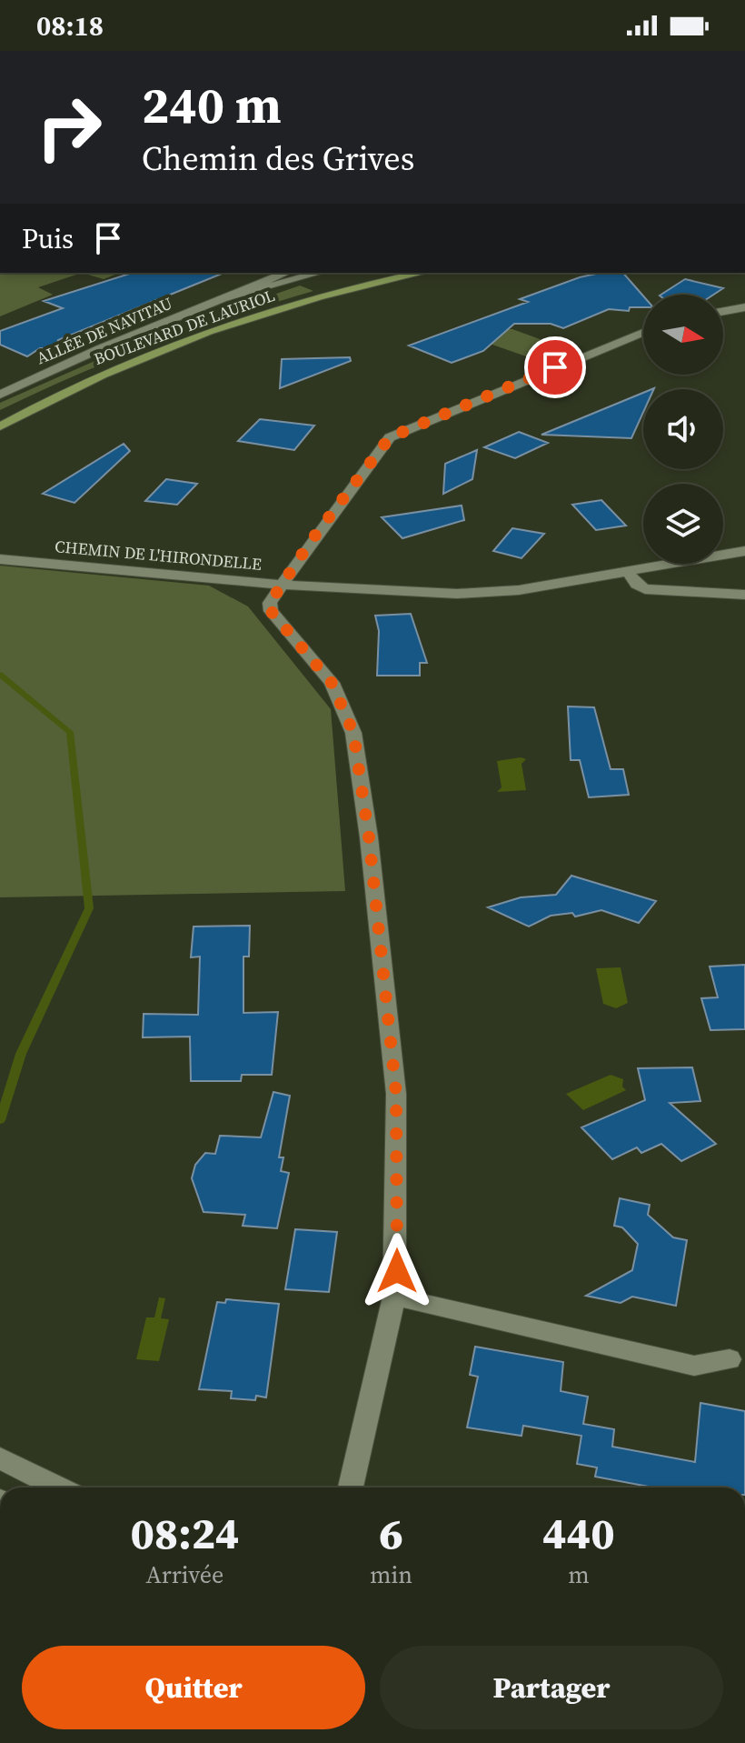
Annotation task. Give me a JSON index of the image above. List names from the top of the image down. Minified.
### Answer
{"streets":{"main road":["BOULEVARD DE LAURIOL"],"street":["ALLÉE DE NAVITAU","CHEMIN DE L'HIRONDELLE"]},"north":"right","page":{"status":"08:18","turn":["240 m","Chemin des Grives"],"then":"Puis","eta":["08:24","Arrivée","6","min","440","m"],"buttons":["Quitter","Partager"]}}
